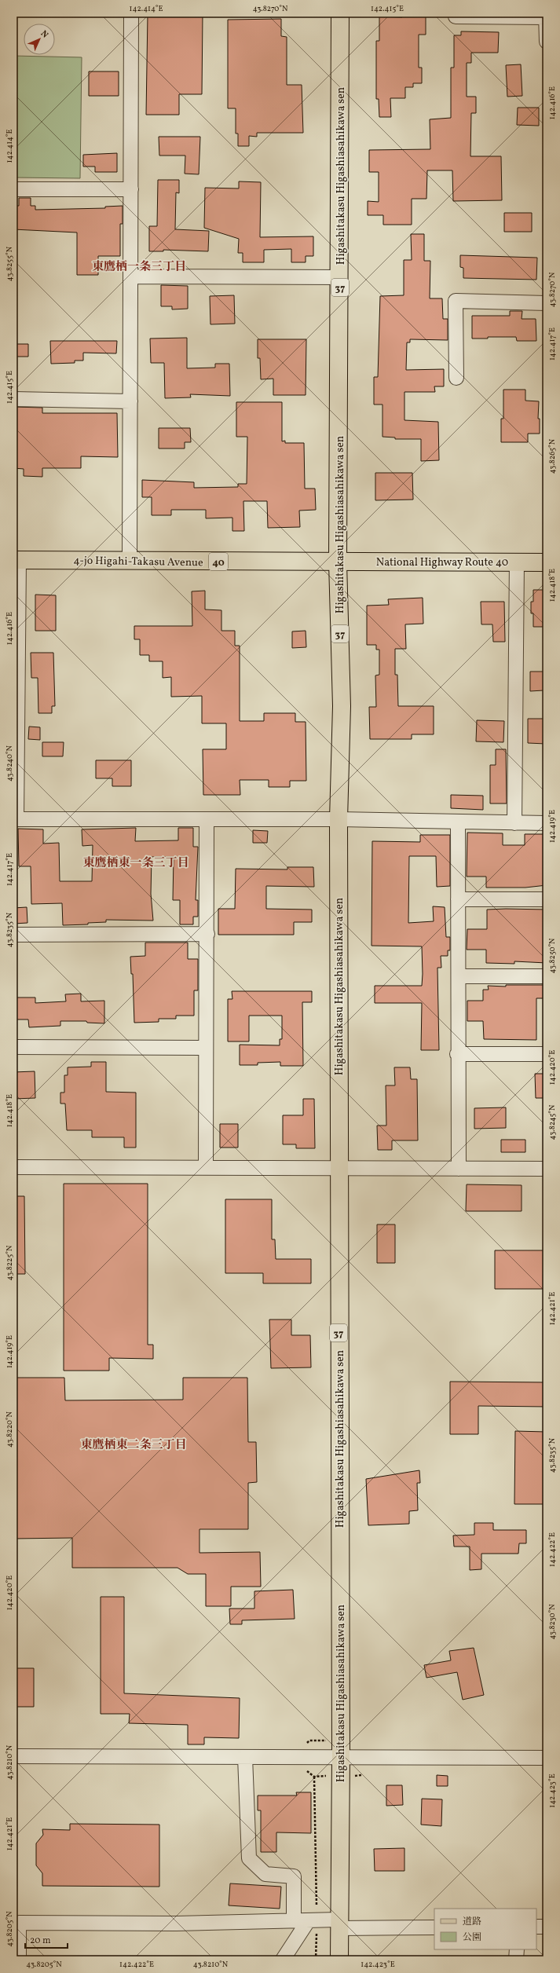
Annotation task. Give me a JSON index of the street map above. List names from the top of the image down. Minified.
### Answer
{"streets":{"main road":["Higashitakasu Higashiasahikawa sen","37","4-jo Higahi-Takasu Avenue","40","National Highway Route 40"]},"crossings":[["Higashitakasu Higashiasahikawa sen","4-jo Higahi-Takasu Avenue"],["Higashitakasu Higashiasahikawa sen","National Highway Route 40"],["4-jo Higahi-Takasu Avenue","National Highway Route 40"]],"districts":["東鷹栖一条三丁目","東鷹栖東一条三丁目","東鷹栖東二条三丁目"],"legend":["道路","公園"],"scale_bar":"20 m","north":"top right","coordinates":["142.414°E","43.8270°N","142.415°E","142.416°E","43.8255°N","142.417°E","43.8265°N","142.418°E","43.8240°N","142.419°E","43.8235°N","43.8250°N","142.420°E","43.8245°N","43.8225°N","142.421°E","43.8220°N","142.422°E","43.8230°N","43.8210°N","142.423°E","43.8205°N"]}
